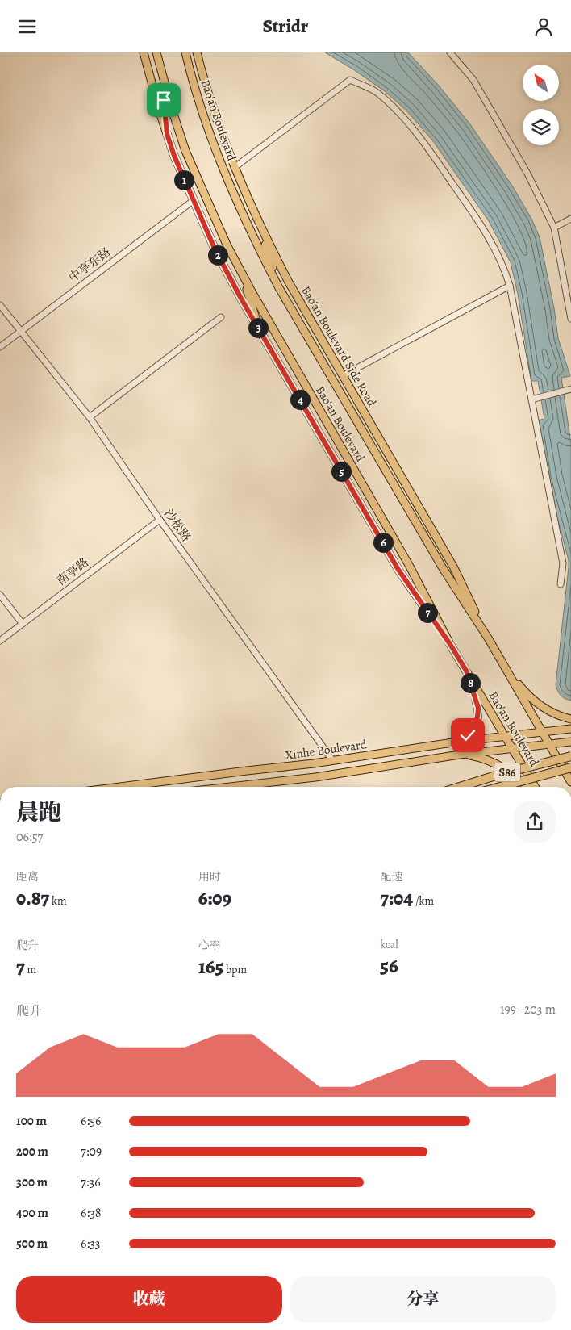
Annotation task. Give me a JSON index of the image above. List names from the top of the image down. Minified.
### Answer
{"streets":{"highway":["S86"],"main road":["Bao'an Boulevard","Bao'an Boulevard Side Road","Xinhe Boulevard"],"street":["中亭东路","沙松路","南亭路"]},"crossings":[["Bao'an Boulevard","Bao'an Boulevard Side Road"],["Bao'an Boulevard","Xinhe Boulevard"],["中亭东路","沙松路"],["沙松路","南亭路"],["沙松路","Xinhe Boulevard"]],"north":"top left","page":{"header":"Stridr","pins":["1","2","3","4","5","6","7","8"],"heading":["晨跑","06:57"],"stats":[["距离","0.87 km"],["用时","6:09"],["配速","7:04 /km"],["爬升","7 m"],["心率","165 bpm"],["kcal","56"]],"chart":["爬升","199–203 m"],"list":[{"name":"100 m","note":"6:56"},{"name":"200 m","note":"7:09"},{"name":"300 m","note":"7:36"},{"name":"400 m","note":"6:38"},{"name":"500 m","note":"6:33"}],"buttons":["收藏","分享"]}}
